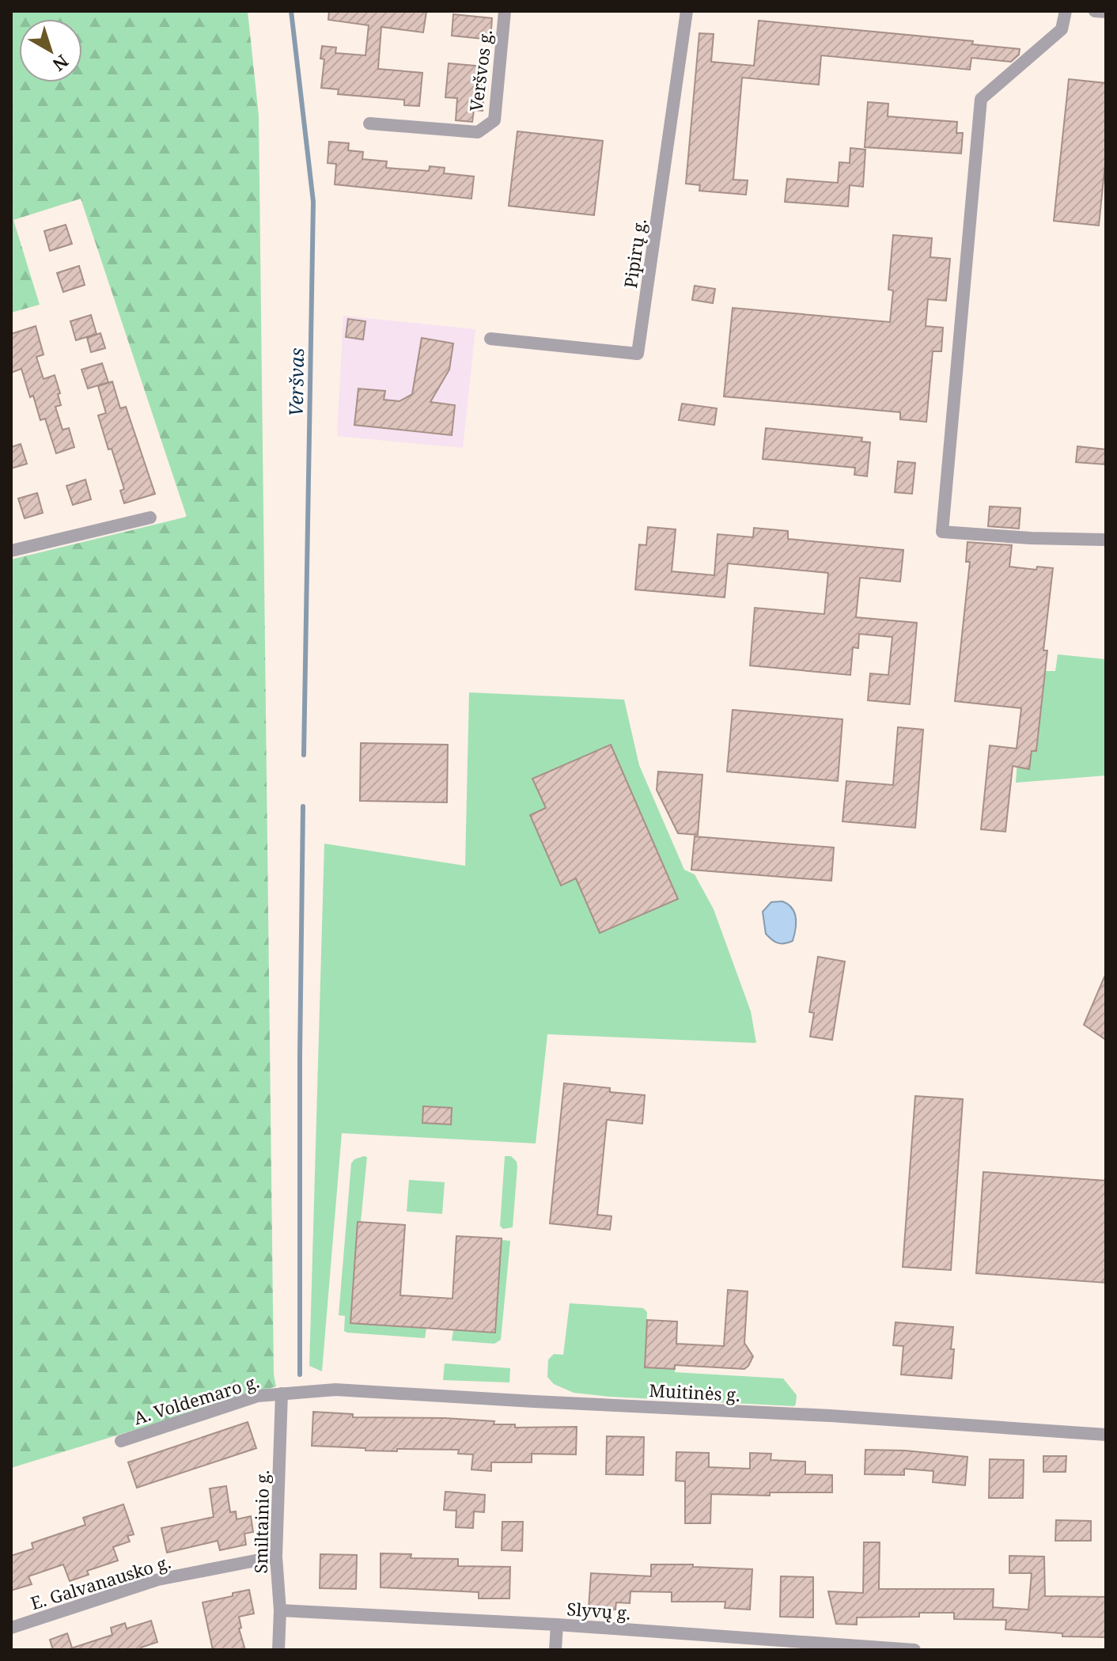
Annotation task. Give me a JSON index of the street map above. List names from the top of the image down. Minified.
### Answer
{"streets":{"street":["Veršvos g.","Pipirų g.","Muitinės g.","A. Voldemaro g.","Smiltainio g.","E. Galvanausko g.","Slyvų g."]},"crossings":[["Muitinės g.","A. Voldemaro g."],["Muitinės g.","Smiltainio g."],["A. Voldemaro g.","Smiltainio g."],["Smiltainio g.","E. Galvanausko g."],["Smiltainio g.","Slyvų g."]],"water":["Veršvas"],"north":"bottom right"}
